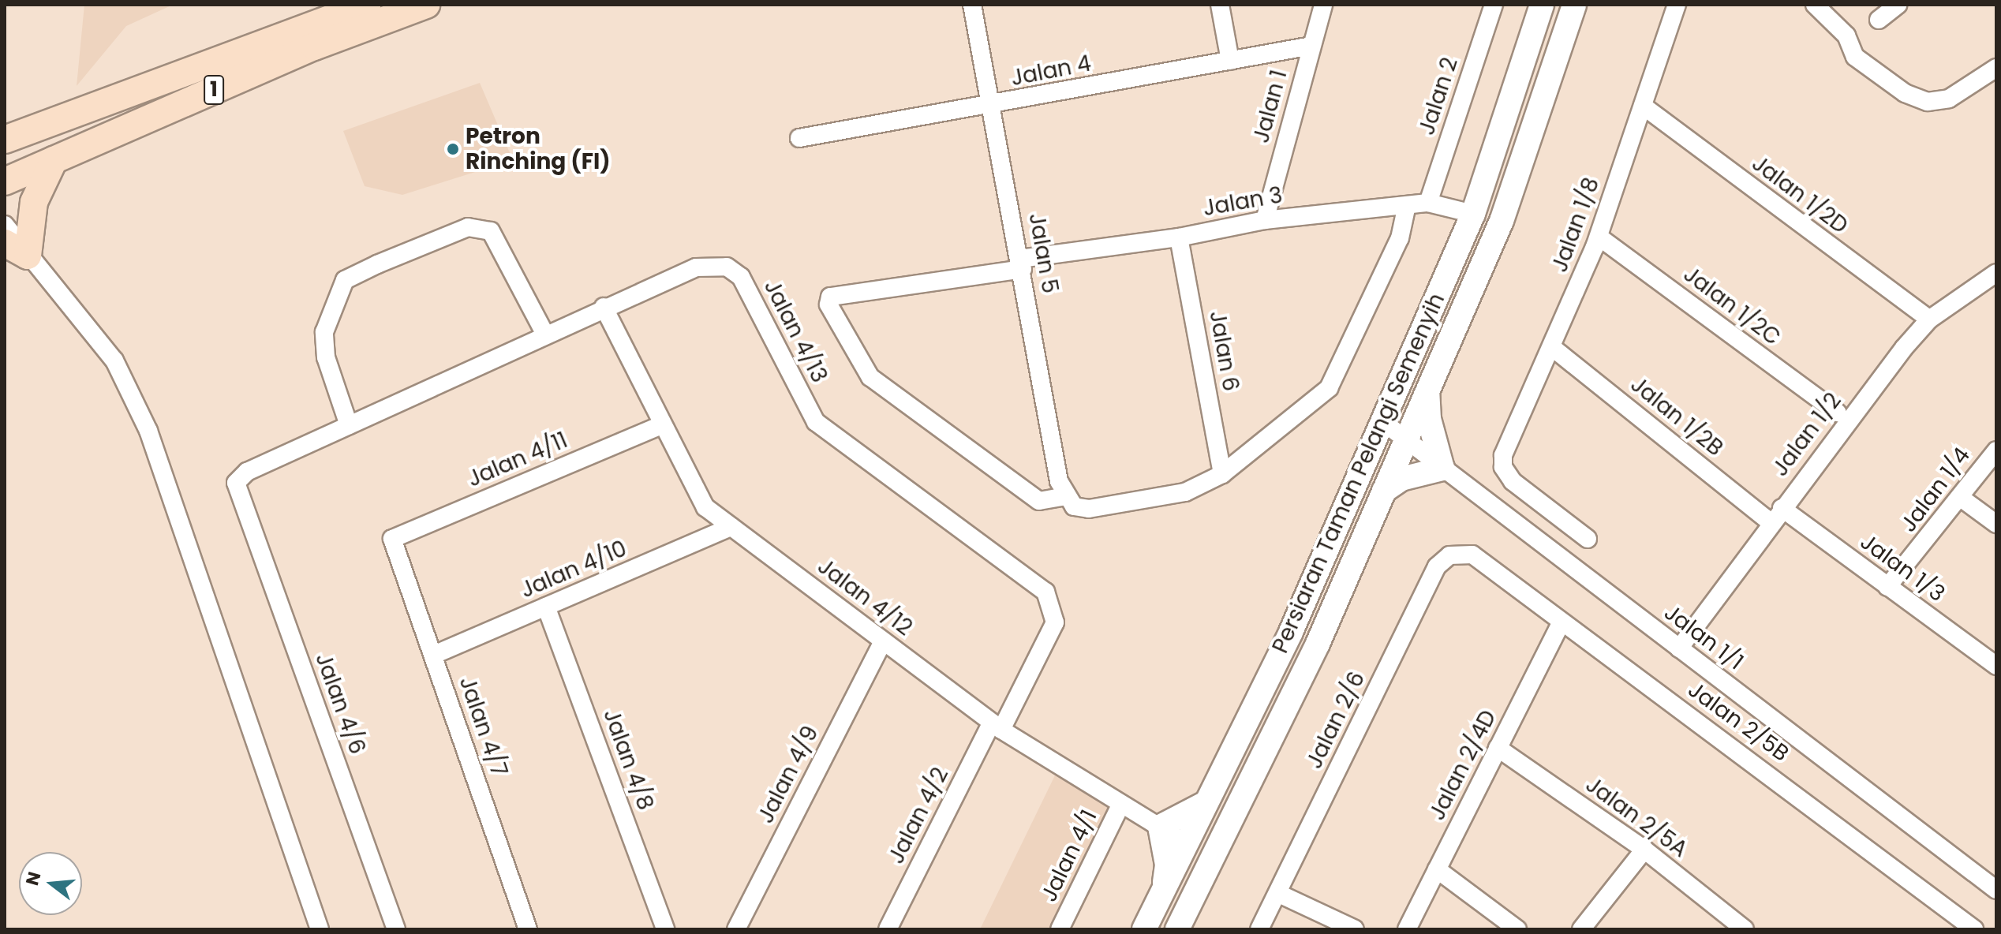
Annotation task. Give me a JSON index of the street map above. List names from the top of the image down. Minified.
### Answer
{"streets":{"main road":["1"],"street":["Jalan 4","Jalan 2","Jalan 1","Jalan 1/2D","Jalan 3","Jalan 1/8","Jalan 5","Jalan 1/2C","Jalan 4/13","Jalan 6","Jalan 1/2B","Jalan 1/2","Jalan 4/11","Persiaran Taman Pelangi Semenyih","Jalan 1/4","Jalan 1/3","Jalan 4/10","Jalan 4/12","Jalan 1/1","Jalan 4/6","Jalan 2/6","Jalan 2/5B","Jalan 4/7","Jalan 4/8","Jalan 2/4D","Jalan 4/9","Jalan 4/2","Jalan 2/5A","Jalan 4/1"]},"crossings":[["Jalan 4","Jalan 1"],["Jalan 4","Jalan 5"],["Jalan 2","Jalan 3"],["Jalan 1","Jalan 3"],["Jalan 1/2D","Jalan 1/8"],["Jalan 1/2D","Jalan 1/2"],["Jalan 3","Jalan 5"],["Jalan 3","Jalan 6"],["Jalan 3","Persiaran Taman Pelangi Semenyih"],["Jalan 1/8","Jalan 1/2C"],["Jalan 1/8","Jalan 1/2B"],["Jalan 4/13","Jalan 4/12"],["Jalan 4/13","Jalan 4/6"],["Jalan 4/13","Jalan 4/2"],["Jalan 1/2B","Jalan 1/2"],["Jalan 1/2","Jalan 1/3"],["Jalan 1/2","Jalan 1/1"],["Jalan 4/11","Jalan 4/12"],["Jalan 4/11","Jalan 4/7"],["Persiaran Taman Pelangi Semenyih","Jalan 4/12"],["Persiaran Taman Pelangi Semenyih","Jalan 1/1"],["Jalan 1/4","Jalan 1/3"],["Jalan 4/10","Jalan 4/12"],["Jalan 4/10","Jalan 4/7"],["Jalan 4/10","Jalan 4/8"],["Jalan 4/12","Jalan 4/9"],["Jalan 4/12","Jalan 4/2"],["Jalan 4/12","Jalan 4/1"],["Jalan 2/6","Jalan 2/5B"],["Jalan 2/5B","Jalan 2/4D"],["Jalan 2/4D","Jalan 2/5A"]],"places":["Petron Rinching (FI)"],"north":"left"}
